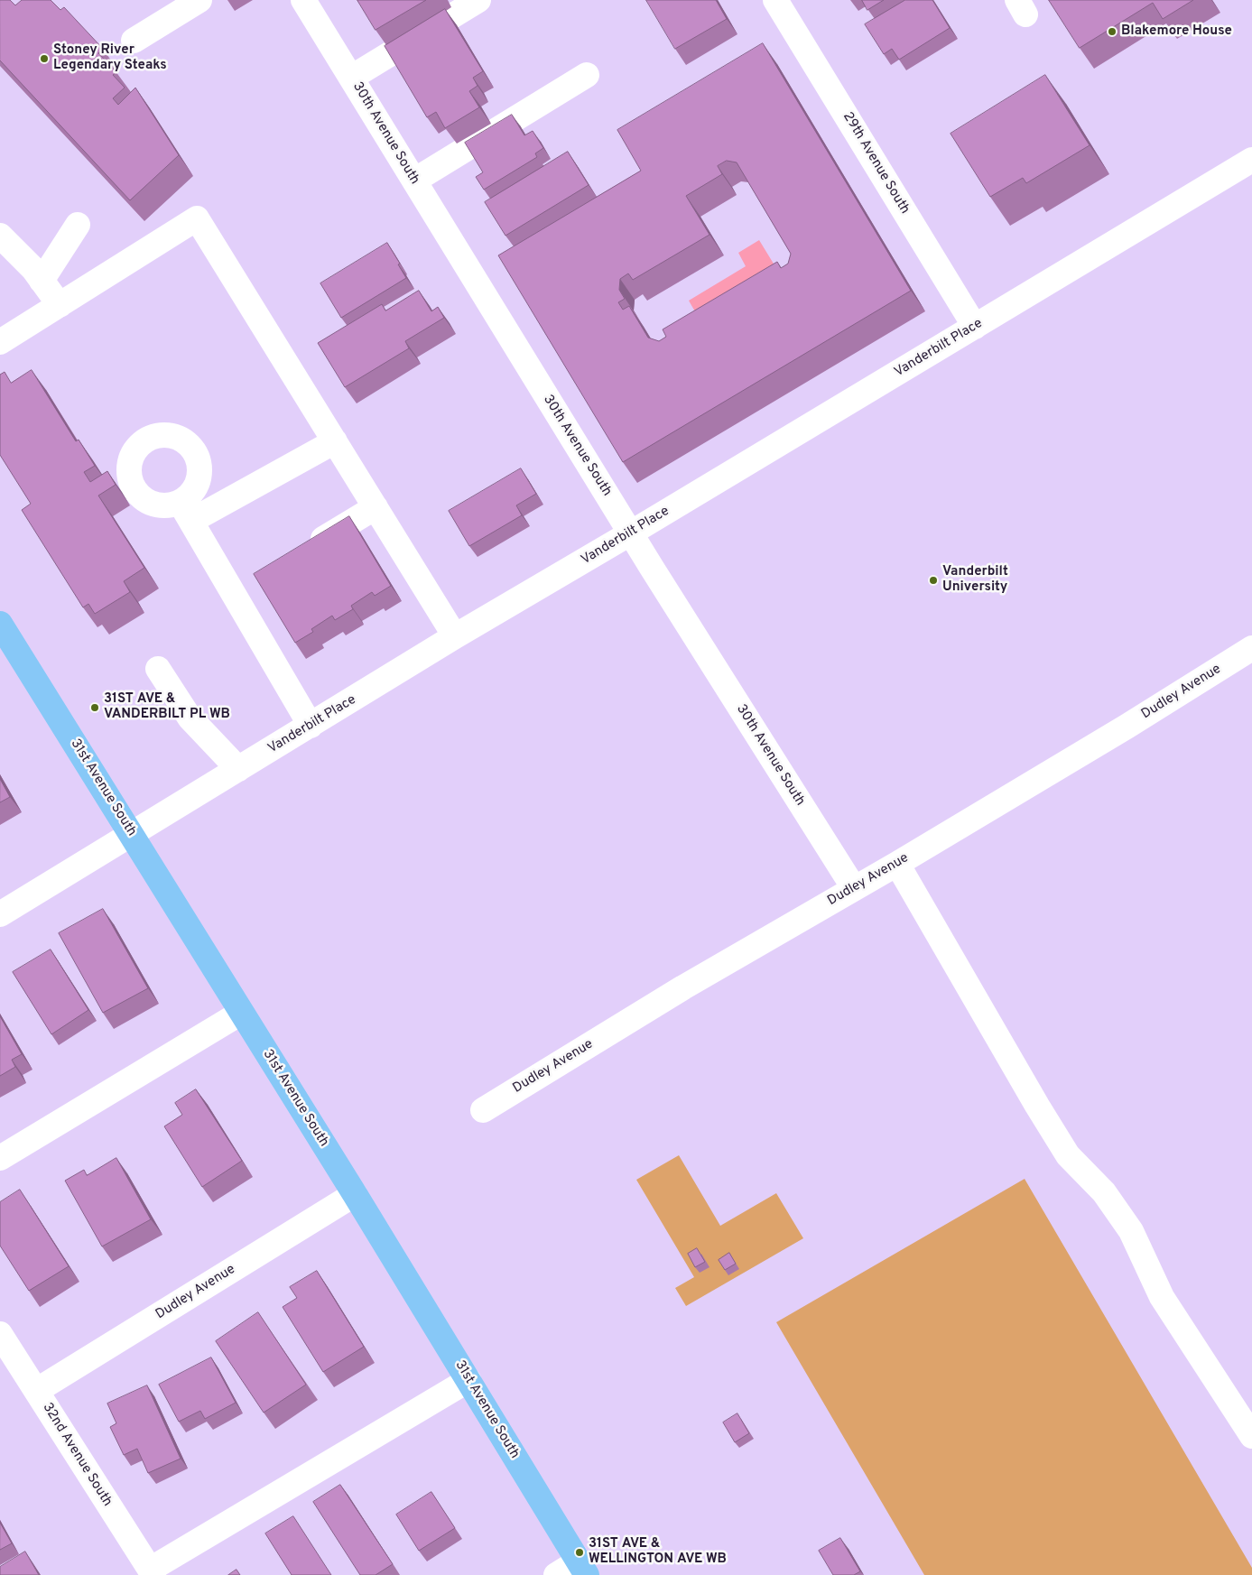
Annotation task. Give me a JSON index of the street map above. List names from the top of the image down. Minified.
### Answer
{"streets":{"main road":["31st Avenue South"],"street":["30th Avenue South","29th Avenue South","Vanderbilt Place","Dudley Avenue","32nd Avenue South"]},"crossings":[["30th Avenue South","Vanderbilt Place"],["30th Avenue South","Dudley Avenue"],["29th Avenue South","Vanderbilt Place"],["Vanderbilt Place","31st Avenue South"],["Dudley Avenue","31st Avenue South"],["Dudley Avenue","32nd Avenue South"]],"places":["Blakemore House","Stoney River Legendary Steaks","Vanderbilt University","31ST AVE & VANDERBILT PL WB","31ST AVE & WELLINGTON AVE WB"]}
